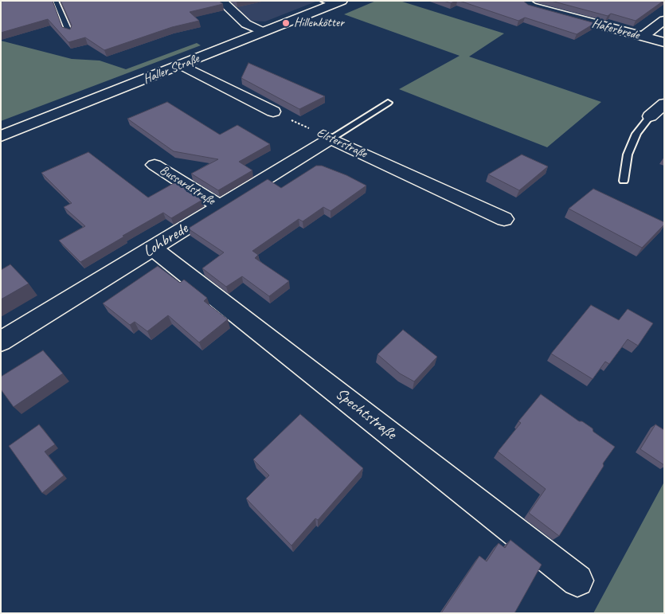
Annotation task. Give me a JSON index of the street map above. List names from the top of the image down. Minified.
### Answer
{"streets":{"street":["Haferbrede","Haller Straße","Elsterstraße","Bussardstraße","Lohbrede","Spechtstraße"]},"crossings":[["Elsterstraße","Lohbrede"],["Bussardstraße","Lohbrede"],["Lohbrede","Spechtstraße"]],"places":["Hillenkötter"]}
